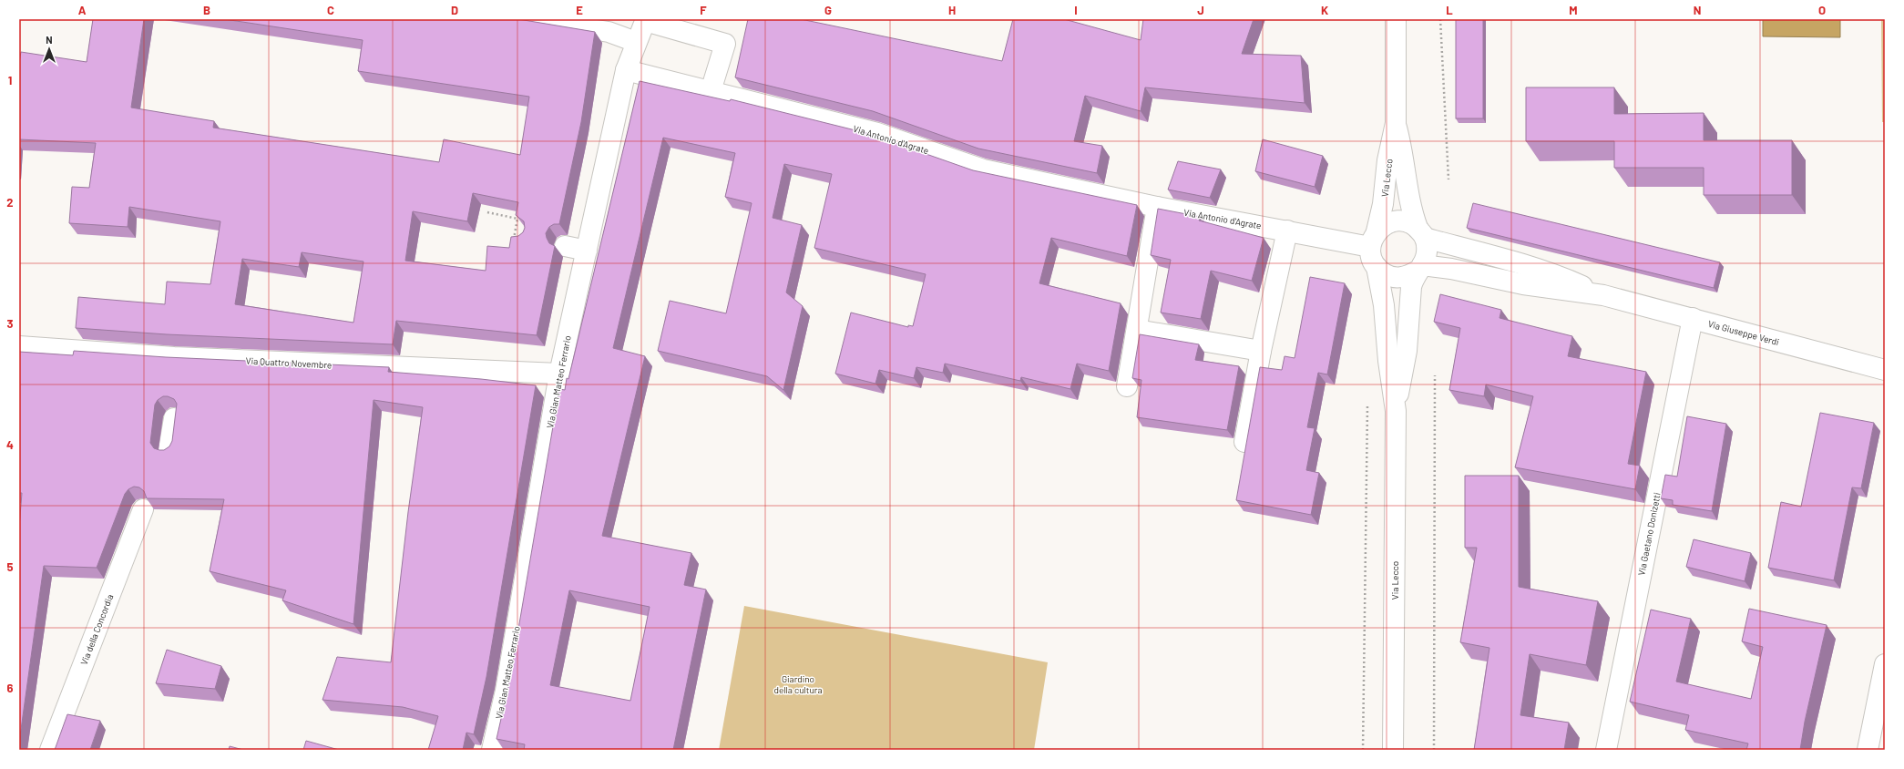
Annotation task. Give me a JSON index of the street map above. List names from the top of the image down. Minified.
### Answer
{"streets":{"street":["Via Antonio d'Agrate","Via Lecco","Via Giuseppe Verdi","Via Quattro Novembre","Via Gian Matteo Ferrario","Via Gaetano Donizetti","Via della Concordia"]},"crossings":[["Via Antonio d'Agrate","Via Lecco"],["Via Antonio d'Agrate","Via Giuseppe Verdi"],["Via Antonio d'Agrate","Via Gian Matteo Ferrario"],["Via Lecco","Via Giuseppe Verdi"],["Via Giuseppe Verdi","Via Gaetano Donizetti"],["Via Quattro Novembre","Via Gian Matteo Ferrario"]],"parks":["Giardino della cultura"],"north":"top","grid":{"columns":["A","B","C","D","E","F","G","H","I","J","K","L","M","N","O"],"rows":["1","2","3","4","5","6"]}}
